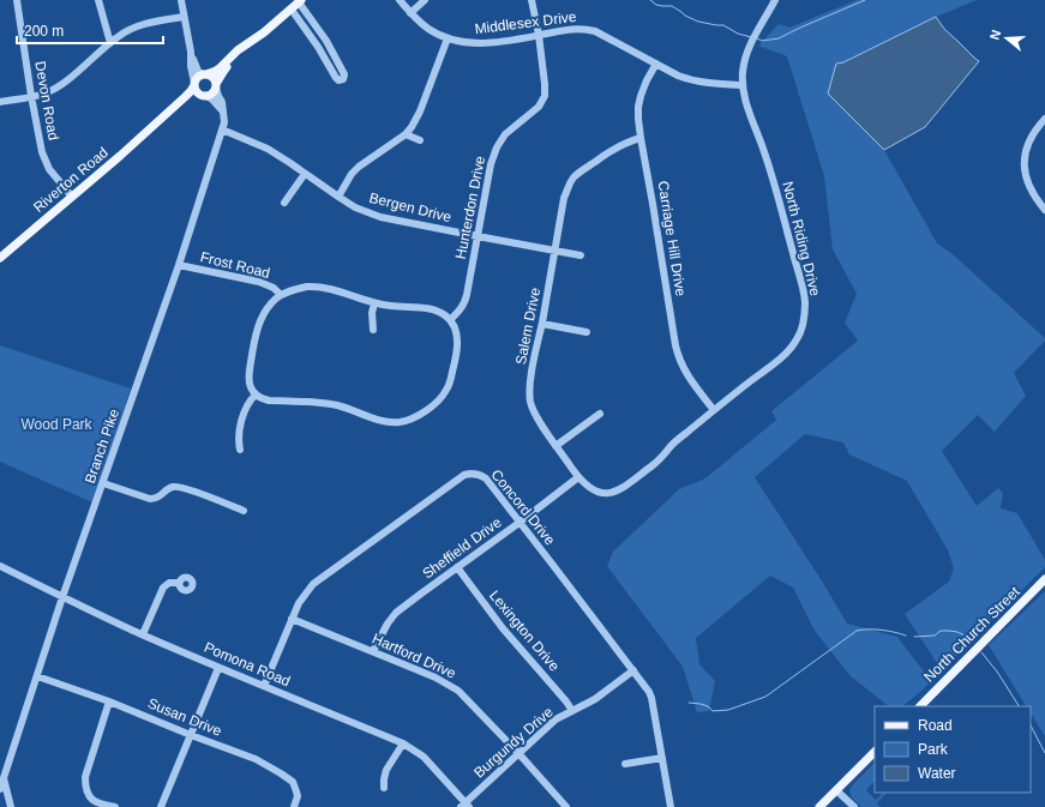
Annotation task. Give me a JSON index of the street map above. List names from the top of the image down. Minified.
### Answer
{"streets":{"main road":["Riverton Road","North Church Street"],"street":["Middlesex Drive","Devon Road","Bergen Drive","Hunterdon Drive","Carriage Hill Drive","North Riding Drive","Frost Road","Salem Drive","Branch Pike","Concord Drive","Sheffield Drive","Lexington Drive","Hartford Drive","Pomona Road","Susan Drive","Burgundy Drive"]},"crossings":[["Middlesex Drive","Hunterdon Drive"],["Middlesex Drive","Carriage Hill Drive"],["Middlesex Drive","North Riding Drive"],["Devon Road","Riverton Road"],["Riverton Road","Branch Pike"],["Bergen Drive","Hunterdon Drive"],["Bergen Drive","Salem Drive"],["Bergen Drive","Branch Pike"],["Carriage Hill Drive","North Riding Drive"],["Carriage Hill Drive","Salem Drive"],["North Riding Drive","Salem Drive"],["Frost Road","Branch Pike"],["Salem Drive","Sheffield Drive"],["Branch Pike","Pomona Road"],["Branch Pike","Susan Drive"],["Concord Drive","Sheffield Drive"],["Concord Drive","Hartford Drive"],["Concord Drive","Pomona Road"],["Concord Drive","Burgundy Drive"],["Sheffield Drive","Lexington Drive"],["Sheffield Drive","Hartford Drive"],["Lexington Drive","Burgundy Drive"],["Hartford Drive","Burgundy Drive"],["Pomona Road","Burgundy Drive"]],"parks":["Wood Park"],"legend":["Road","Park","Water"],"scale_bar":"200 m","north":"left"}
